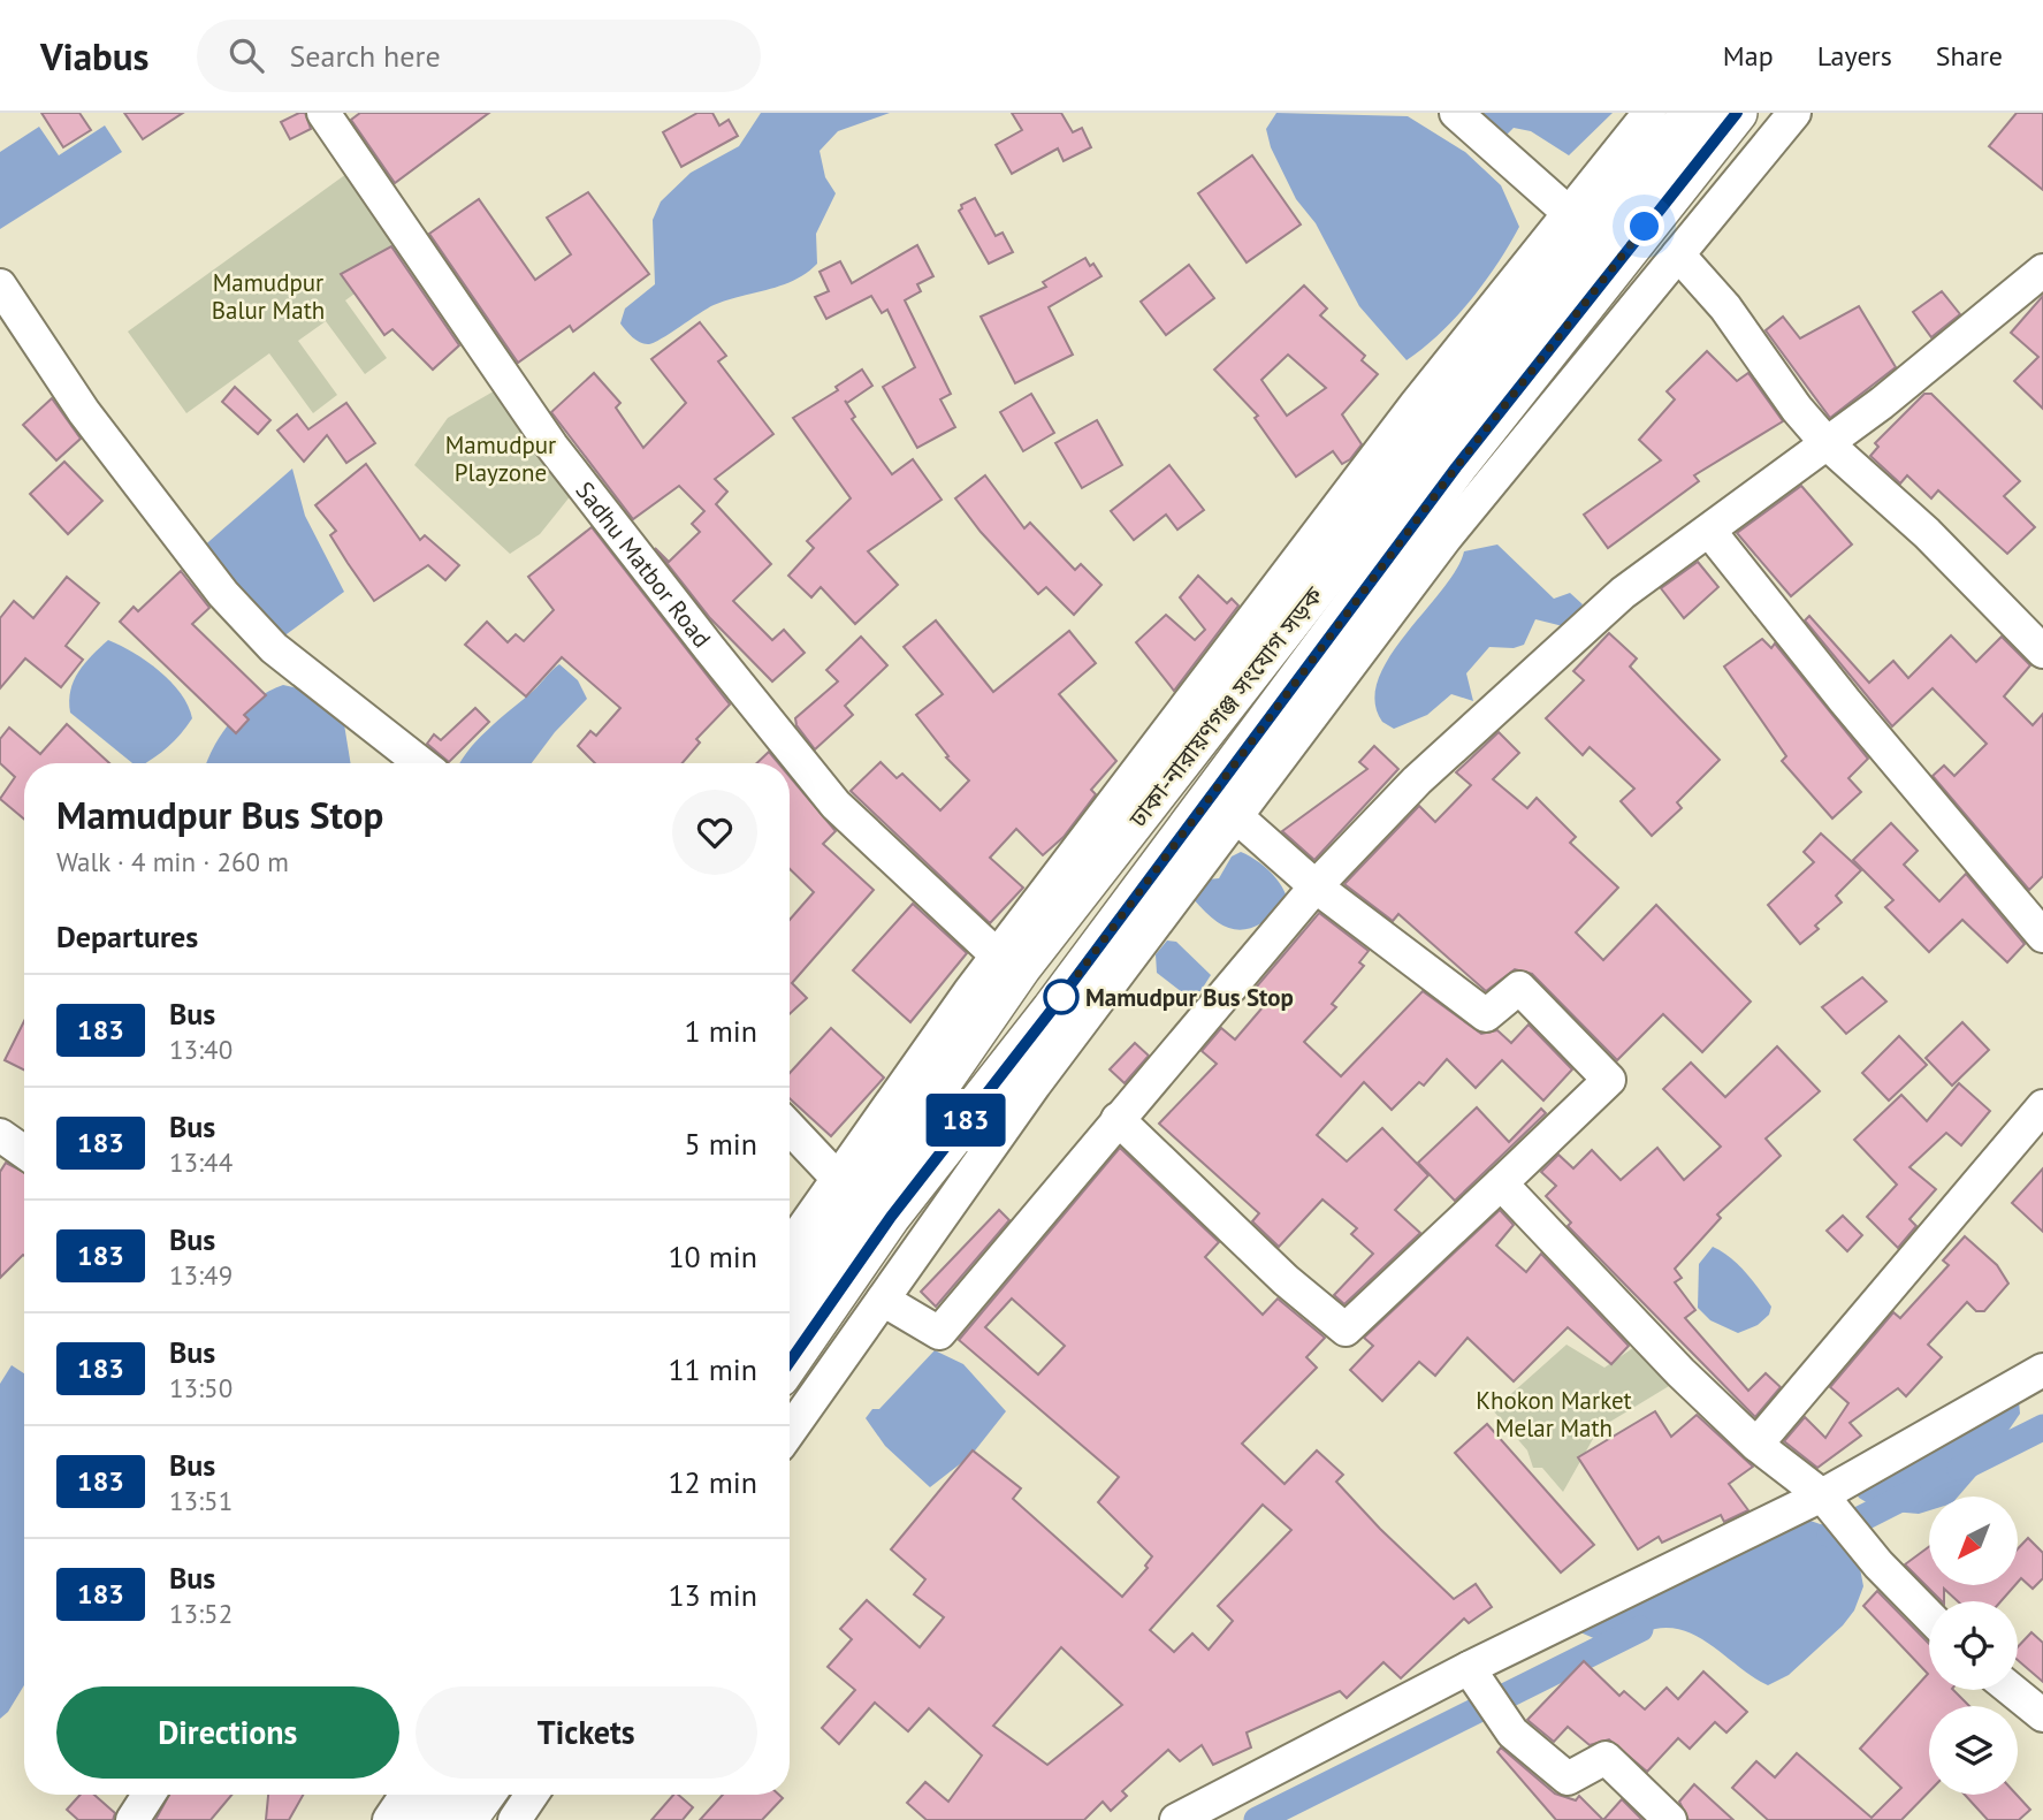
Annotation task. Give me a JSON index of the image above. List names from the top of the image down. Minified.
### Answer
{"streets":{"main road":["ঢাকা-নারায়ণগঞ্জ সংযোগ সড়ক"],"street":["Sadhu Matbor Road"]},"crossings":[["Sadhu Matbor Road","ঢাকা-নারায়ণগঞ্জ সংযোগ সড়ক"]],"parks":["Mamudpur Balur Math","Mamudpur Playzone","Khokon Market Melar Math"],"places":["Mamudpur Bus Stop"],"lines":["bus line 183"],"north":"bottom left","page":{"header":"Viabus","search":"Search here","nav":["Map","Layers","Share"],"on_map":"183","heading":[["Mamudpur Bus Stop","Walk · 4 min · 260 m"],"Departures"],"list":[{"mark":"183","name":"Bus","note":"13:40","value":"1 min"},{"mark":"183","name":"Bus","note":"13:44","value":"5 min"},{"mark":"183","name":"Bus","note":"13:49","value":"10 min"},{"mark":"183","name":"Bus","note":"13:50","value":"11 min"},{"mark":"183","name":"Bus","note":"13:51","value":"12 min"},{"mark":"183","name":"Bus","note":"13:52","value":"13 min"}],"buttons":["Directions","Tickets"]}}
